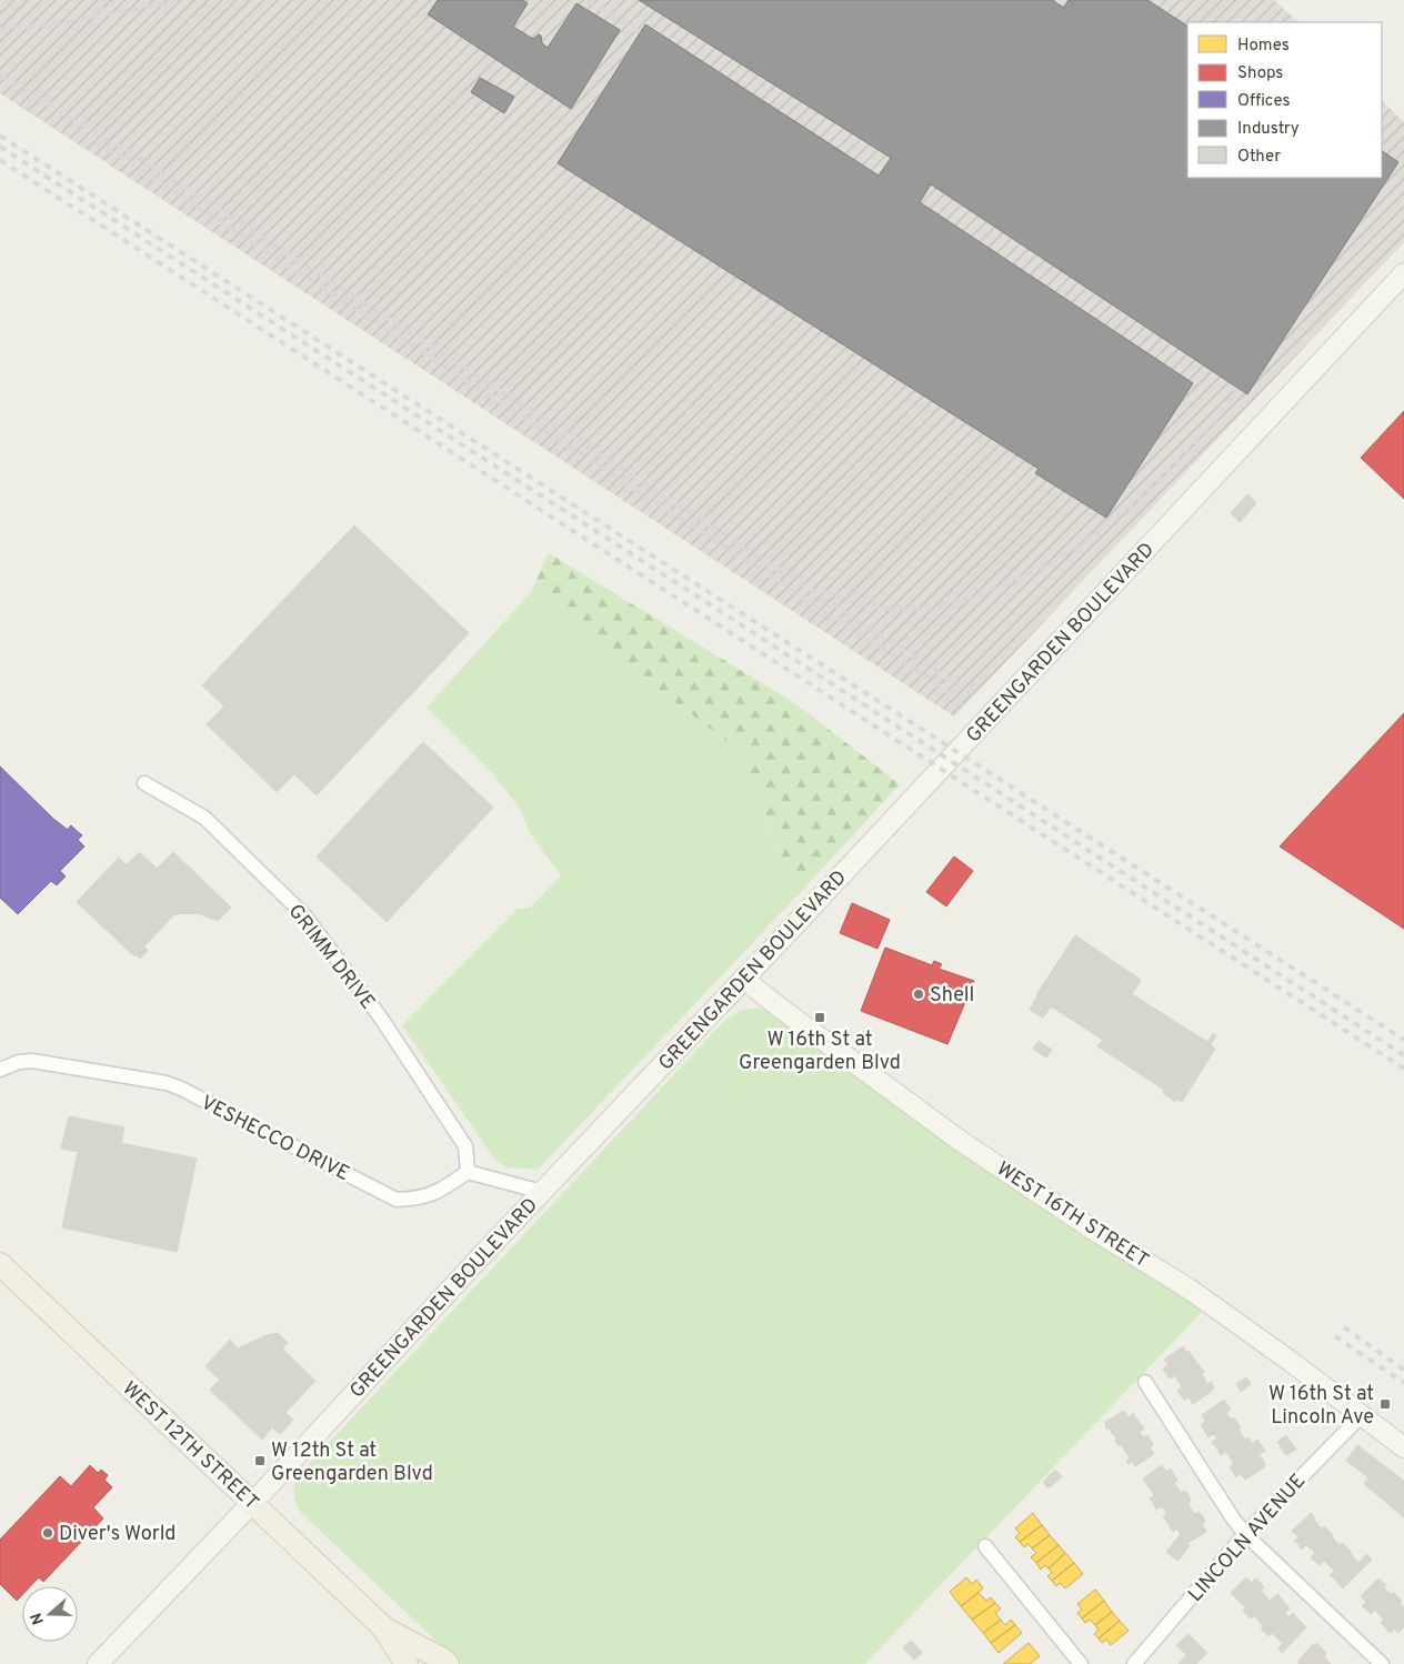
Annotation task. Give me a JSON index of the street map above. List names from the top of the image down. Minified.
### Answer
{"streets":{"main road":["WEST 12TH STREET"],"street":["GREENGARDEN BOULEVARD","GRIMM DRIVE","VESHECCO DRIVE","WEST 16TH STREET","LINCOLN AVENUE"]},"crossings":[["GREENGARDEN BOULEVARD","WEST 16TH STREET"],["GREENGARDEN BOULEVARD","WEST 12TH STREET"],["GRIMM DRIVE","VESHECCO DRIVE"],["WEST 16TH STREET","LINCOLN AVENUE"]],"places":{"other":["Shell","Diver's World"],"transit":["W 16th St at Greengarden Blvd","W 16th St at Lincoln Ave","W 12th St at Greengarden Blvd"]},"legend":["Homes","Shops","Offices","Industry","Other"],"north":"left"}
